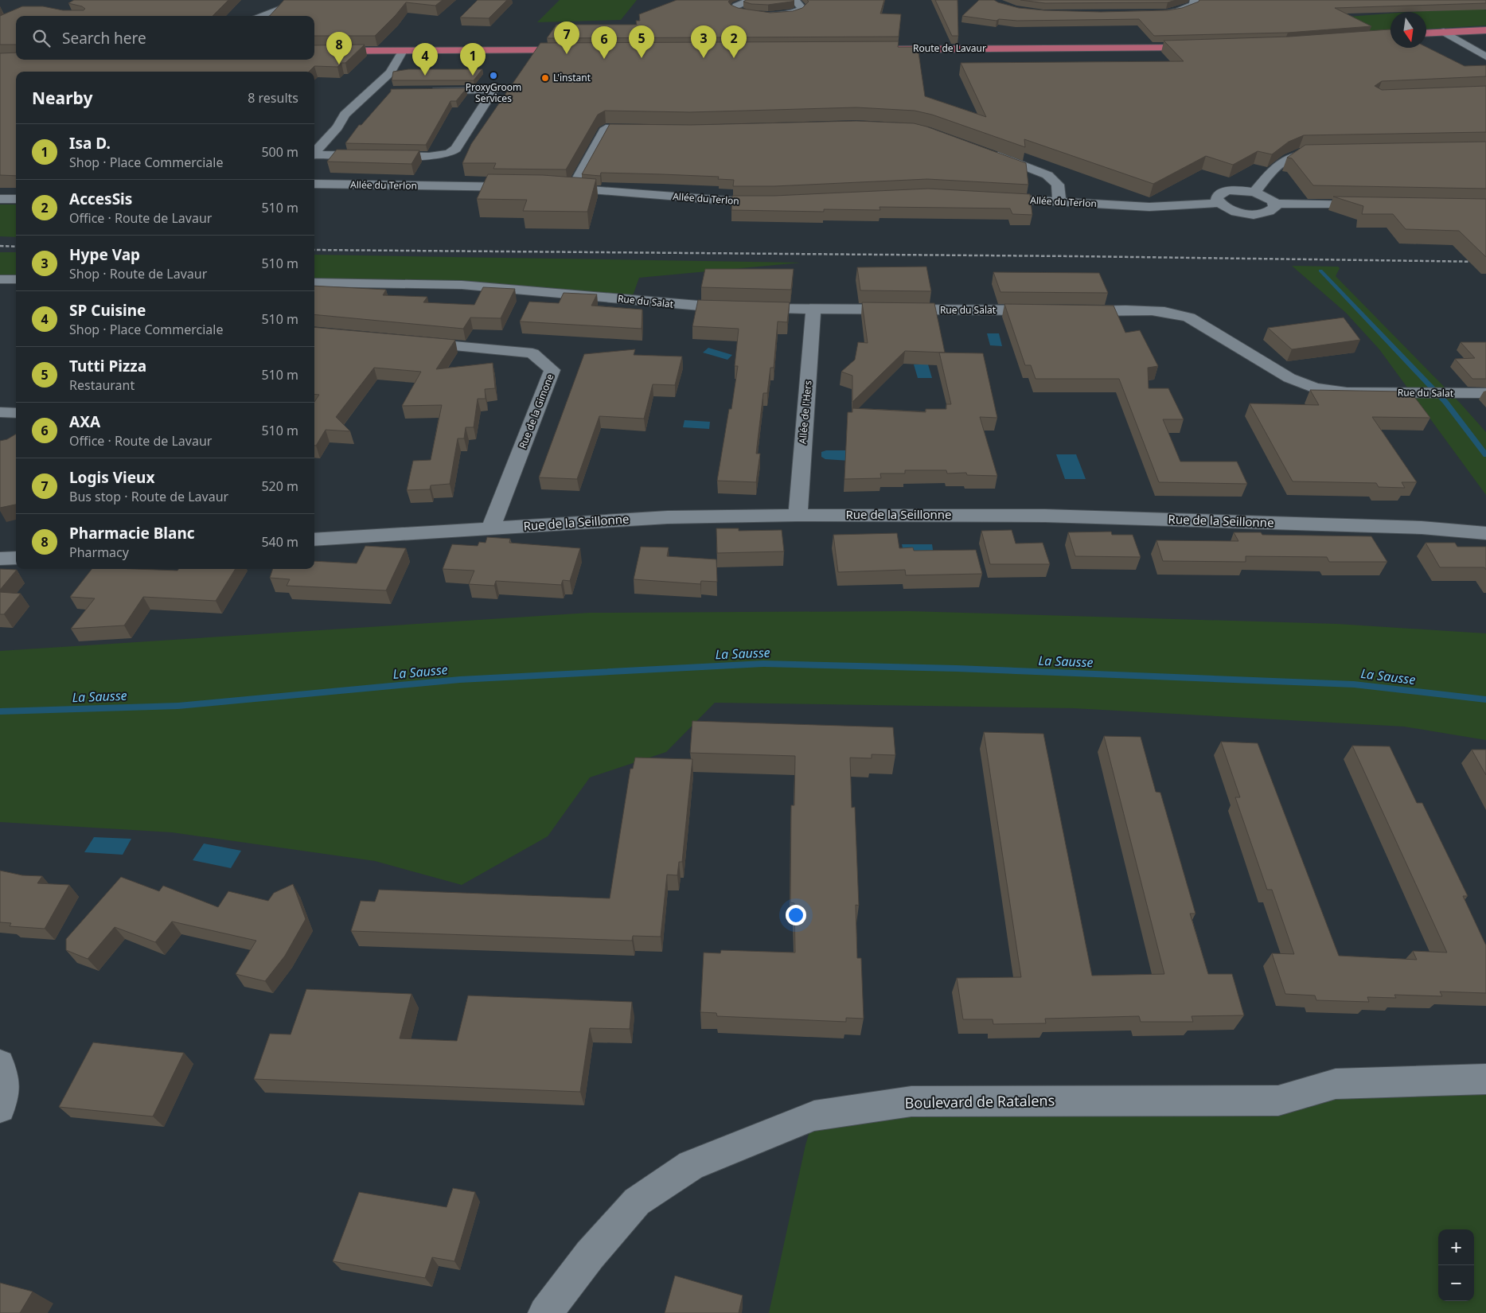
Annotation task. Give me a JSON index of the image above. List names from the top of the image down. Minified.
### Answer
{"streets":{"main road":["Route de Lavaur"],"street":["Allée du Terlon","Rue du Salat","Rue de la Gimone","Allée de l'Hers","Rue de la Seillonne","Boulevard de Ratalens"]},"crossings":[["Rue du Salat","Allée de l'Hers"],["Rue de la Gimone","Rue de la Seillonne"],["Allée de l'Hers","Rue de la Seillonne"]],"water":["La Sausse"],"places":["ProxyGroom Services","L'instant"],"north":"bottom","page":{"search":"Search here","pins":["7","2","3","5","6","8","1","4"],"heading":["Nearby","8 results"],"list":[{"mark":"1","name":"Isa D.","note":"Shop · Place Commerciale","value":"500 m"},{"mark":"2","name":"AccesSis","note":"Office · Route de Lavaur","value":"510 m"},{"mark":"3","name":"Hype Vap","note":"Shop · Route de Lavaur","value":"510 m"},{"mark":"4","name":"SP Cuisine","note":"Shop · Place Commerciale","value":"510 m"},{"mark":"5","name":"Tutti Pizza","note":"Restaurant","value":"510 m"},{"mark":"6","name":"AXA","note":"Office · Route de Lavaur","value":"510 m"},{"mark":"7","name":"Logis Vieux","note":"Bus stop · Route de Lavaur","value":"520 m"},{"mark":"8","name":"Pharmacie Blanc","note":"Pharmacy","value":"540 m"}],"map_buttons":["+","−"]}}
